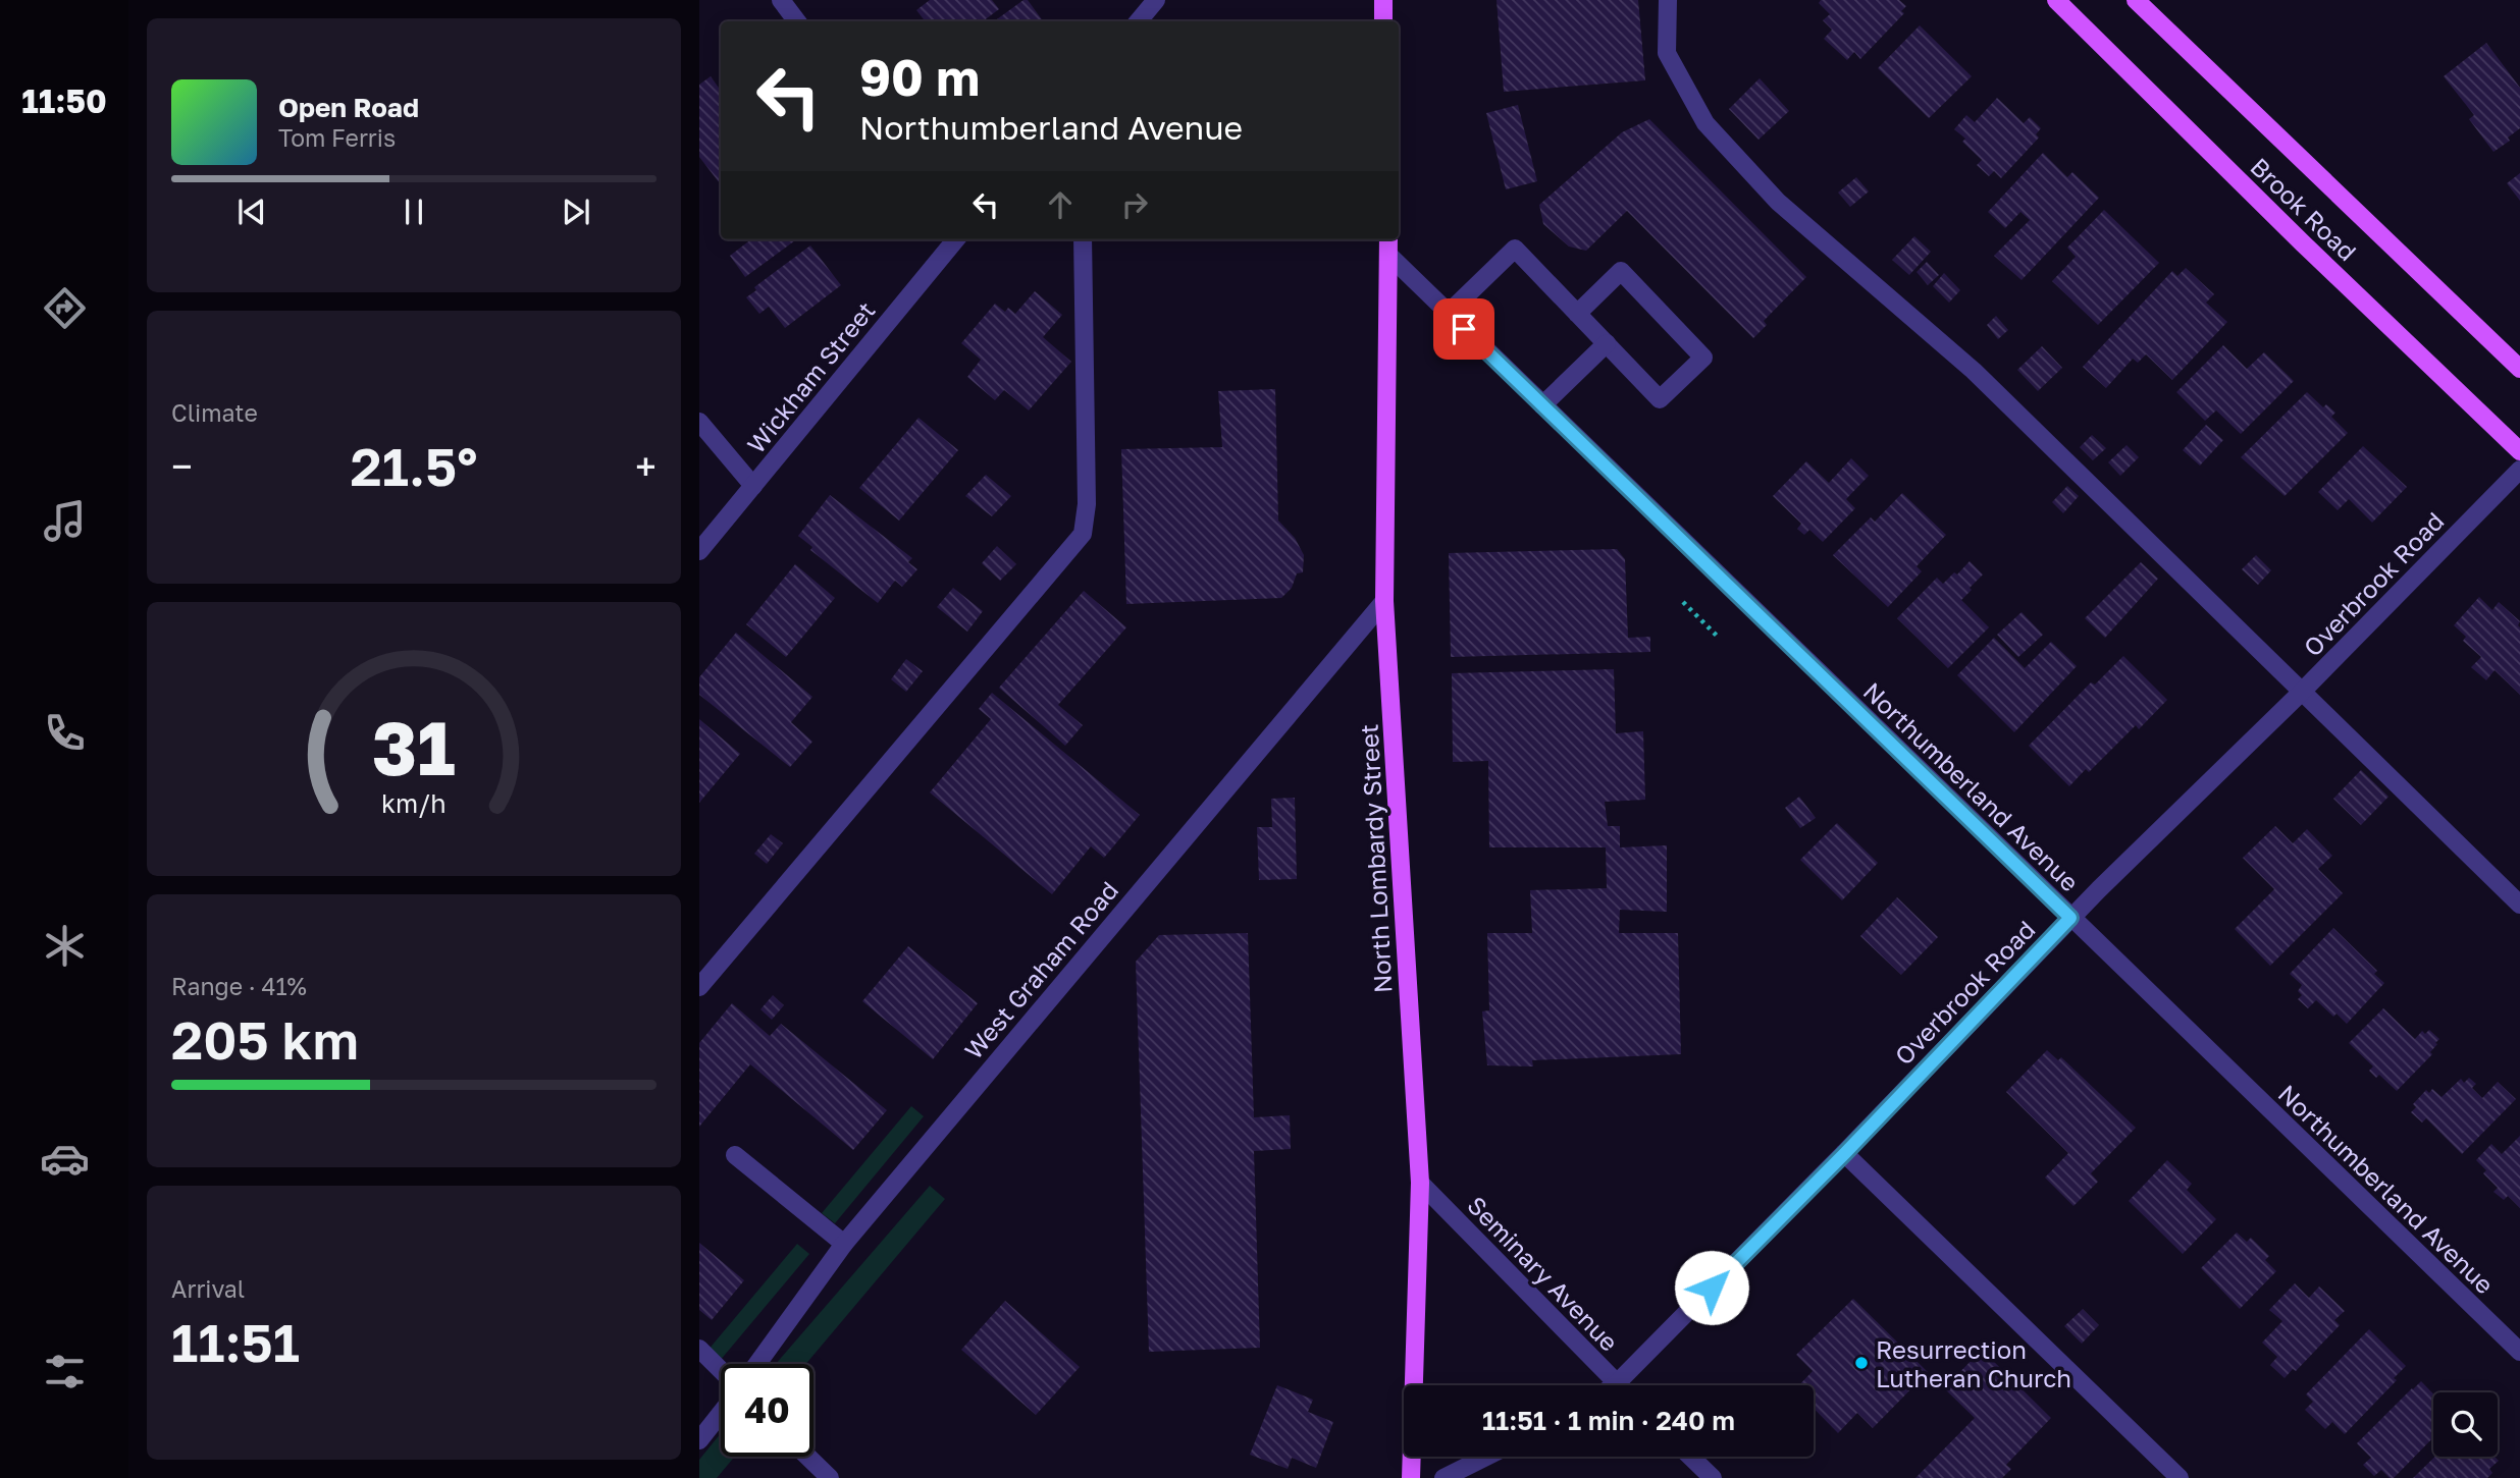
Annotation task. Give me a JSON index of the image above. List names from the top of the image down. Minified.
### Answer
{"streets":{"main road":["Brook Road","North Lombardy Street"],"street":["Wickham Street","Overbrook Road","Northumberland Avenue","West Graham Road","Seminary Avenue"]},"crossings":[["Overbrook Road","Northumberland Avenue"],["Overbrook Road","Seminary Avenue"],["Northumberland Avenue","North Lombardy Street"],["North Lombardy Street","West Graham Road"],["North Lombardy Street","Seminary Avenue"]],"places":["Resurrection Lutheran Church"],"page":{"tabs":"11:50","turn":["90 m","Northumberland Avenue"],"song":["Open Road","Tom Ferris"],"tile":["Climate",["Range · 41%","205 km"],["Arrival","11:51"]],"heat":["−","21.5°","+"],"limit":"40","trip":"11:51 · 1 min · 240 m","gauge":["31","km/h"]}}
